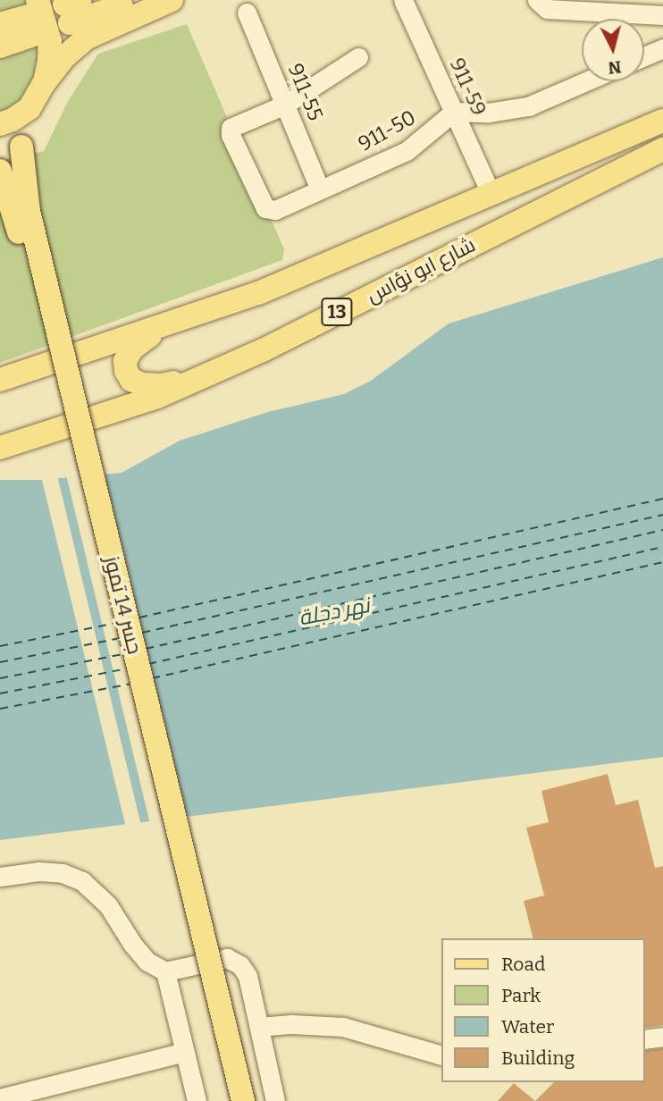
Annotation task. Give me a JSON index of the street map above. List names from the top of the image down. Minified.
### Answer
{"streets":{"main road":["شارع ابو نؤاس","13","جسر 14 تموز"],"street":["911-59","911-55","911-50"]},"crossings":[["911-59","911-50"],["911-59","شارع ابو نؤاس"],["911-55","911-50"]],"water":["نهر دجلة"],"legend":["Road","Park","Water","Building"],"north":"bottom"}
